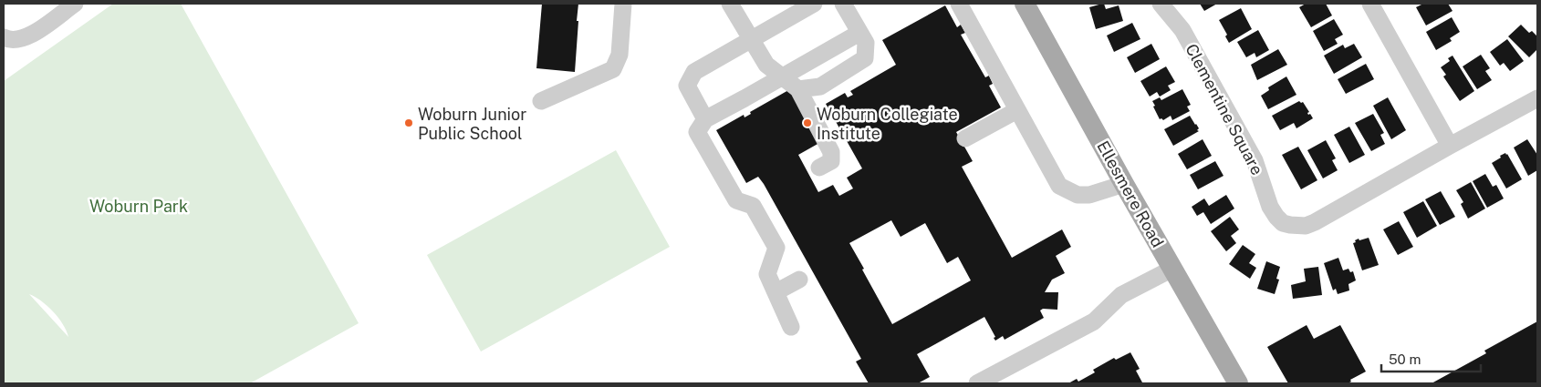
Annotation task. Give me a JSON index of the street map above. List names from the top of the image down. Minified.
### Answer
{"streets":{"main road":["Ellesmere Road"],"street":["Clementine Square"]},"parks":["Woburn Park"],"places":["Woburn Junior Public School","Woburn Collegiate Institute"],"scale_bar":"50 m"}
